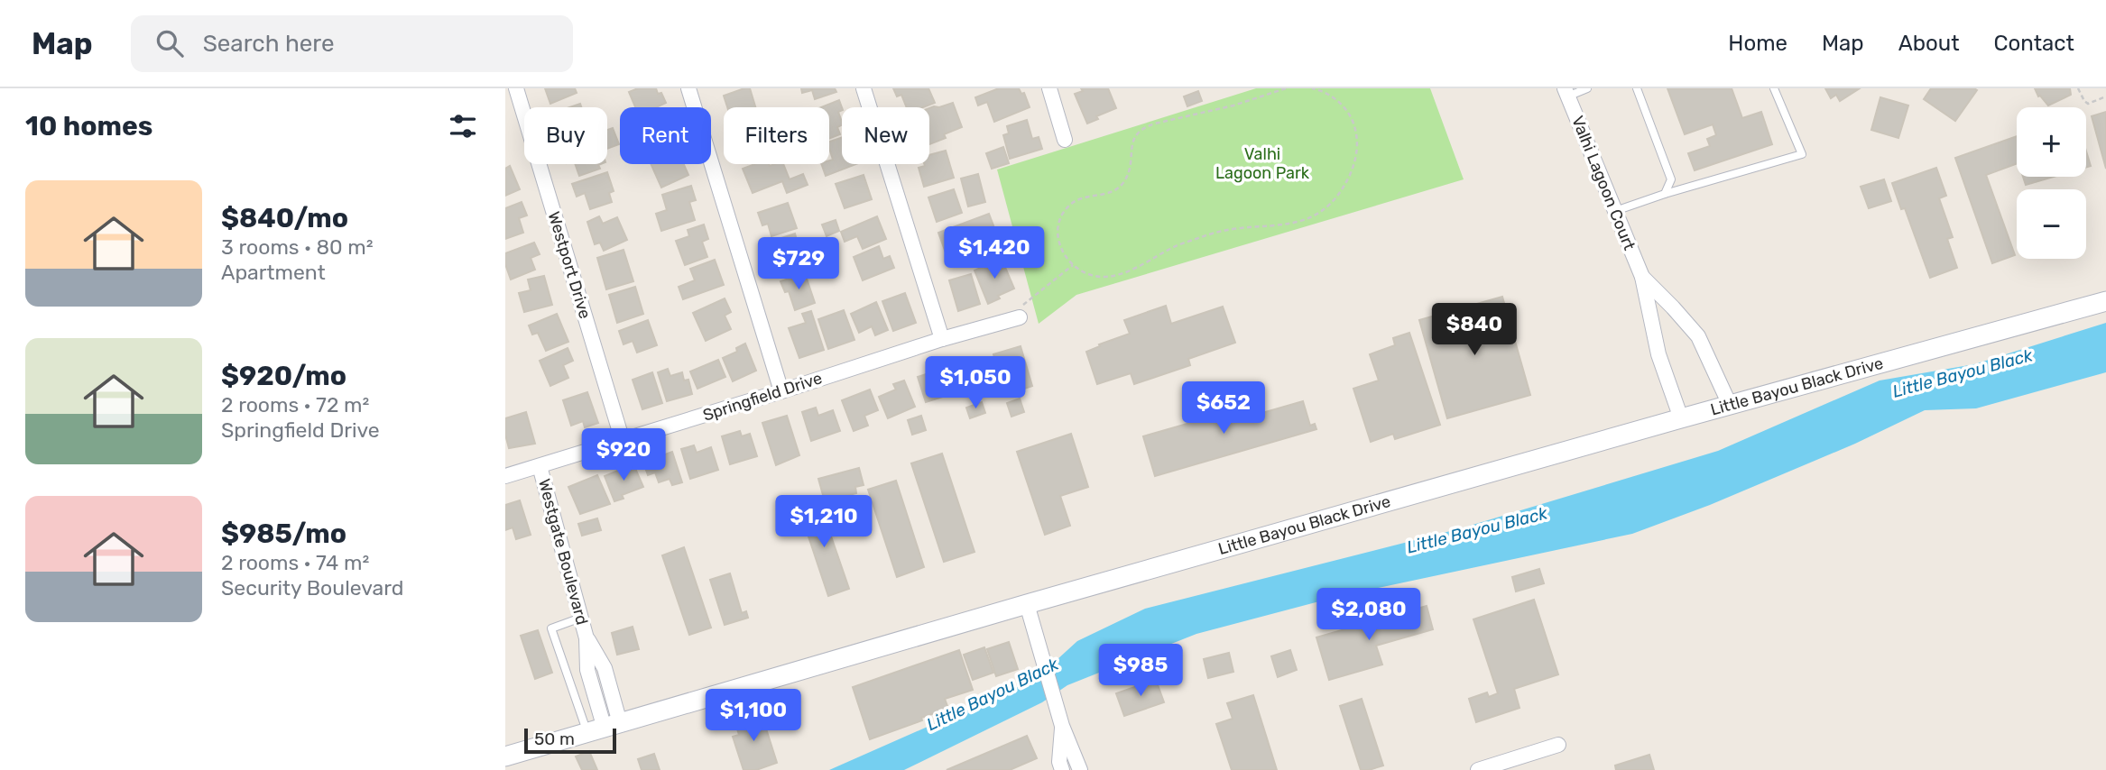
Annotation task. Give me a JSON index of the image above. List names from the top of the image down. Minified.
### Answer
{"streets":{"main road":["Little Bayou Black Drive"],"street":["Valhi Lagoon Court","Westport Drive","Springfield Drive","Westgate Boulevard"]},"crossings":[["Valhi Lagoon Court","Little Bayou Black Drive"],["Westport Drive","Springfield Drive"],["Little Bayou Black Drive","Westgate Boulevard"],["Springfield Drive","Westgate Boulevard"]],"water":["Little Bayou Black"],"parks":["Valhi Lagoon Park"],"scale_bar":"50 m","page":{"header":"Map","search":"Search here","nav":["Home","Map","About","Contact"],"heading":"10 homes","map_buttons":["+","−"],"chip":["Buy","Rent","Filters","New"],"list":[{"name":"$840/mo","note":"3 rooms · 80 m² · Apartment"},{"name":"$920/mo","note":"2 rooms · 72 m² · Springfield Drive"},{"name":"$985/mo","note":"2 rooms · 74 m² · Security Boulevard"}],"price":["$1,420","$729","$840","$1,050","$652","$920","$1,210","$2,080","$985","$1,100"],"scale":"50 m"}}
